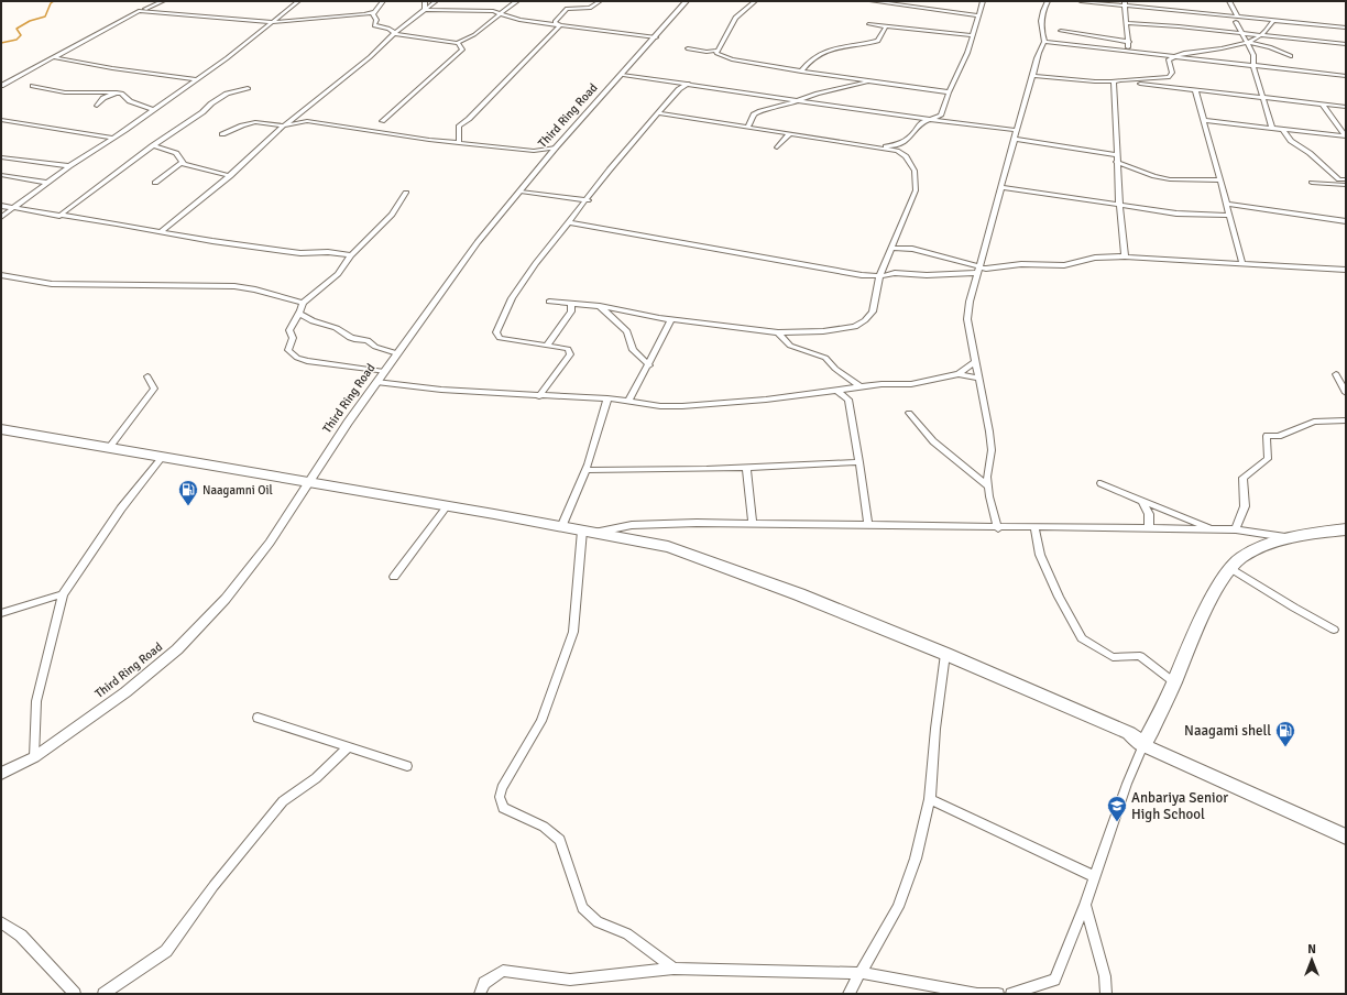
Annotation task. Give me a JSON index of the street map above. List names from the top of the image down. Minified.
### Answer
{"streets":{"street":["Third Ring Road"]},"places":{"fuel station":["Naagamni Oil","Naagami shell"],"school or university":["Anbariya Senior High School"]},"north":"top"}
